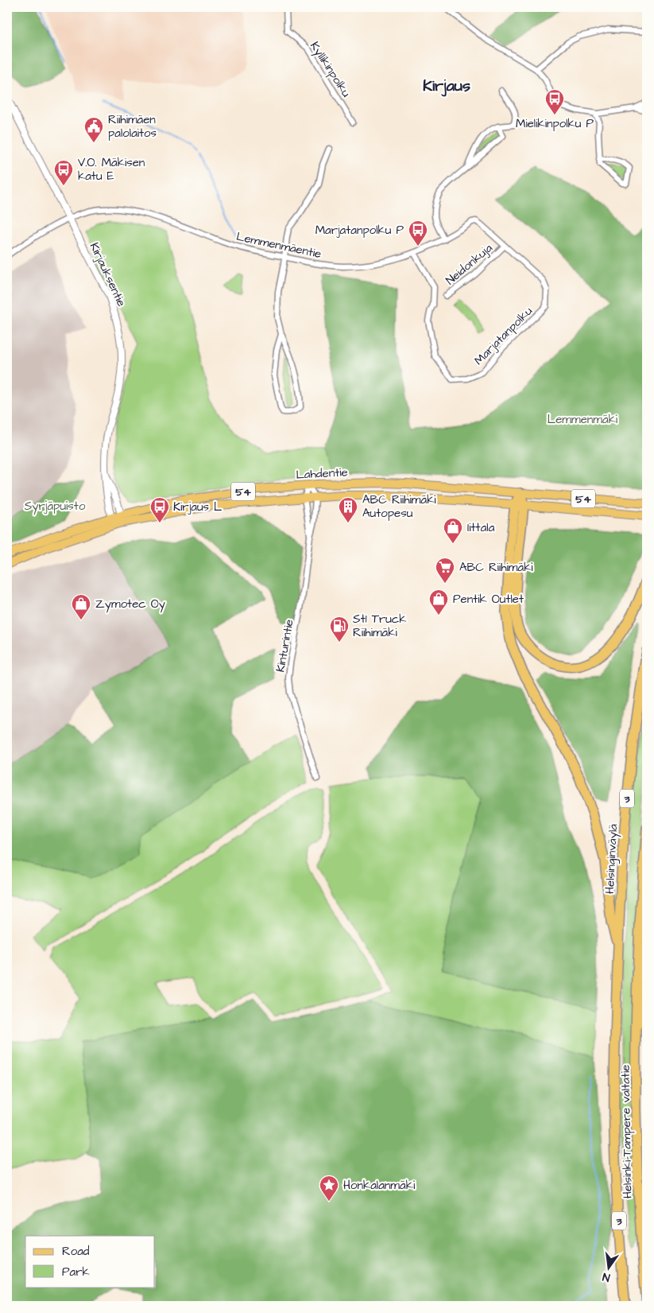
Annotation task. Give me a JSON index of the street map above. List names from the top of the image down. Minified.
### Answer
{"streets":{"highway":["3","Helsinginväylä","Helsinki-Tampere valtatie"],"main road":["Lahdentie","54"],"street":["Kyllikinpolku","Lemmenmäentie","Neidonkuja","Kirjauksentie","Marjatanpolku","Kinturintie"]},"crossings":[["Lemmenmäentie","Kirjauksentie"],["Lemmenmäentie","Marjatanpolku"],["Neidonkuja","Marjatanpolku"],["Kirjauksentie","Lahdentie"],["Lahdentie","Kinturintie"],["3","Helsinki-Tampere valtatie"],["Helsinginväylä","Helsinki-Tampere valtatie"]],"districts":["Kirjaus"],"parks":["Lemmenmäki","Syrjäpuisto"],"places":{"bus stop":["Mielikinpolku P","V.O. Mäkisen katu E","Marjatanpolku P","Kirjaus L"],"public building":["Riihimäen palolaitos"],"building":["ABC Riihimäki Autopesu"],"shop":["Iittala","Pentik Outlet","Zymotec Oy"],"supermarket":["ABC Riihimäki"],"fuel station":["St1 Truck Riihimäki"],"place":["Honkalanmäki"]},"legend":["Road","Park"],"north":"bottom"}
